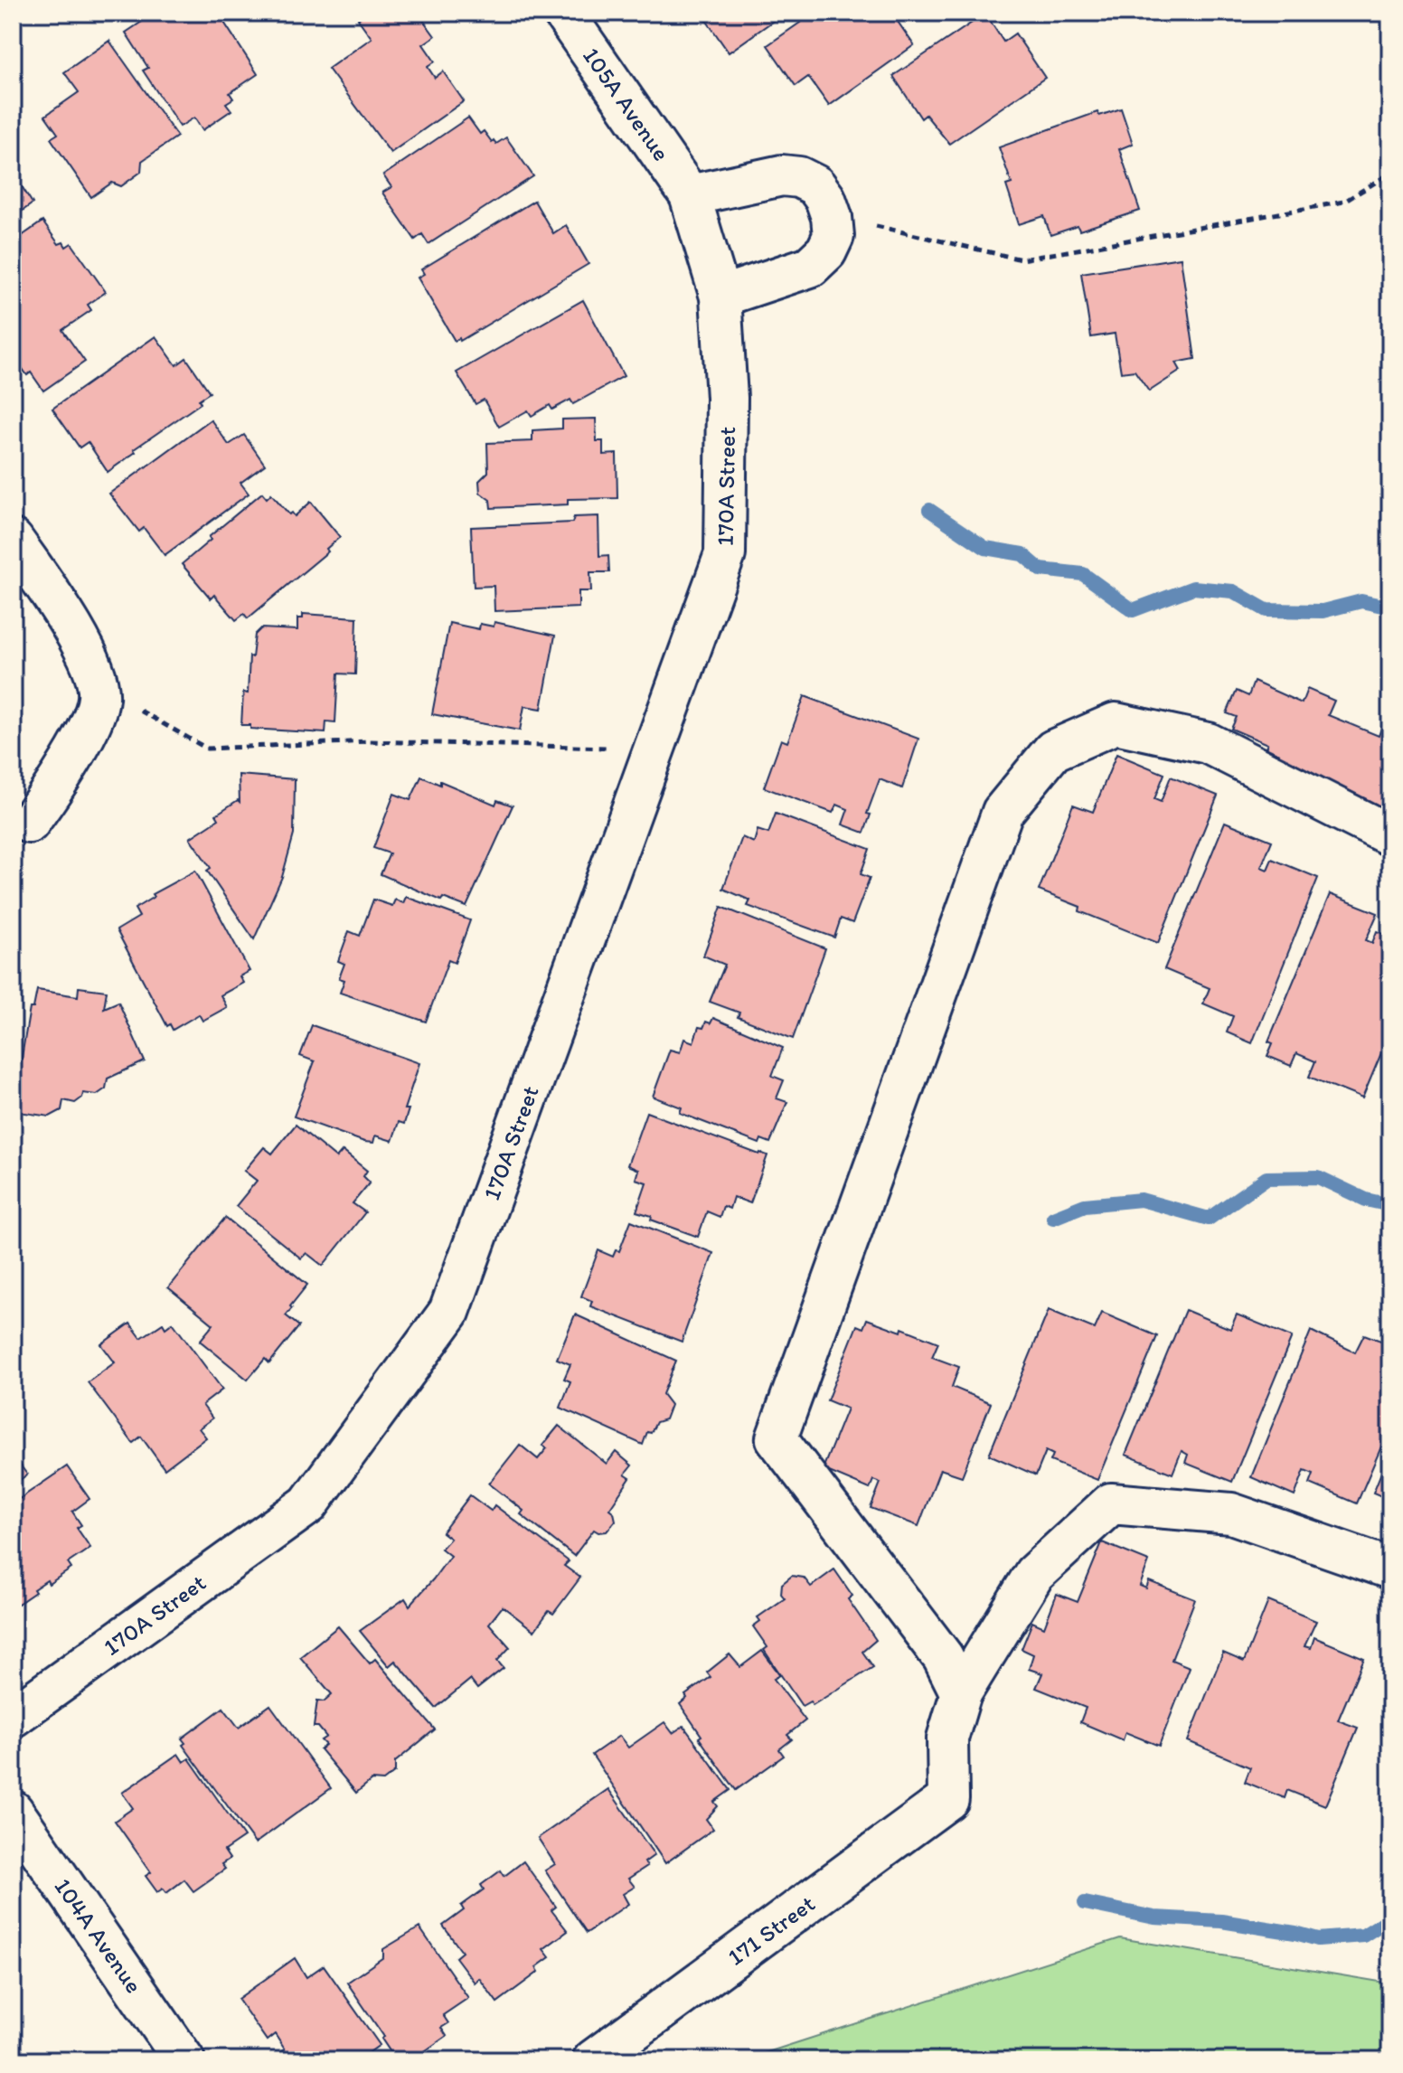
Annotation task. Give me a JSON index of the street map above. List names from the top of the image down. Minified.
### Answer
{"streets":{"street":["105A Avenue","170A Street","171 Street","104A Avenue"]},"crossings":[["105A Avenue","170A Street"]]}
